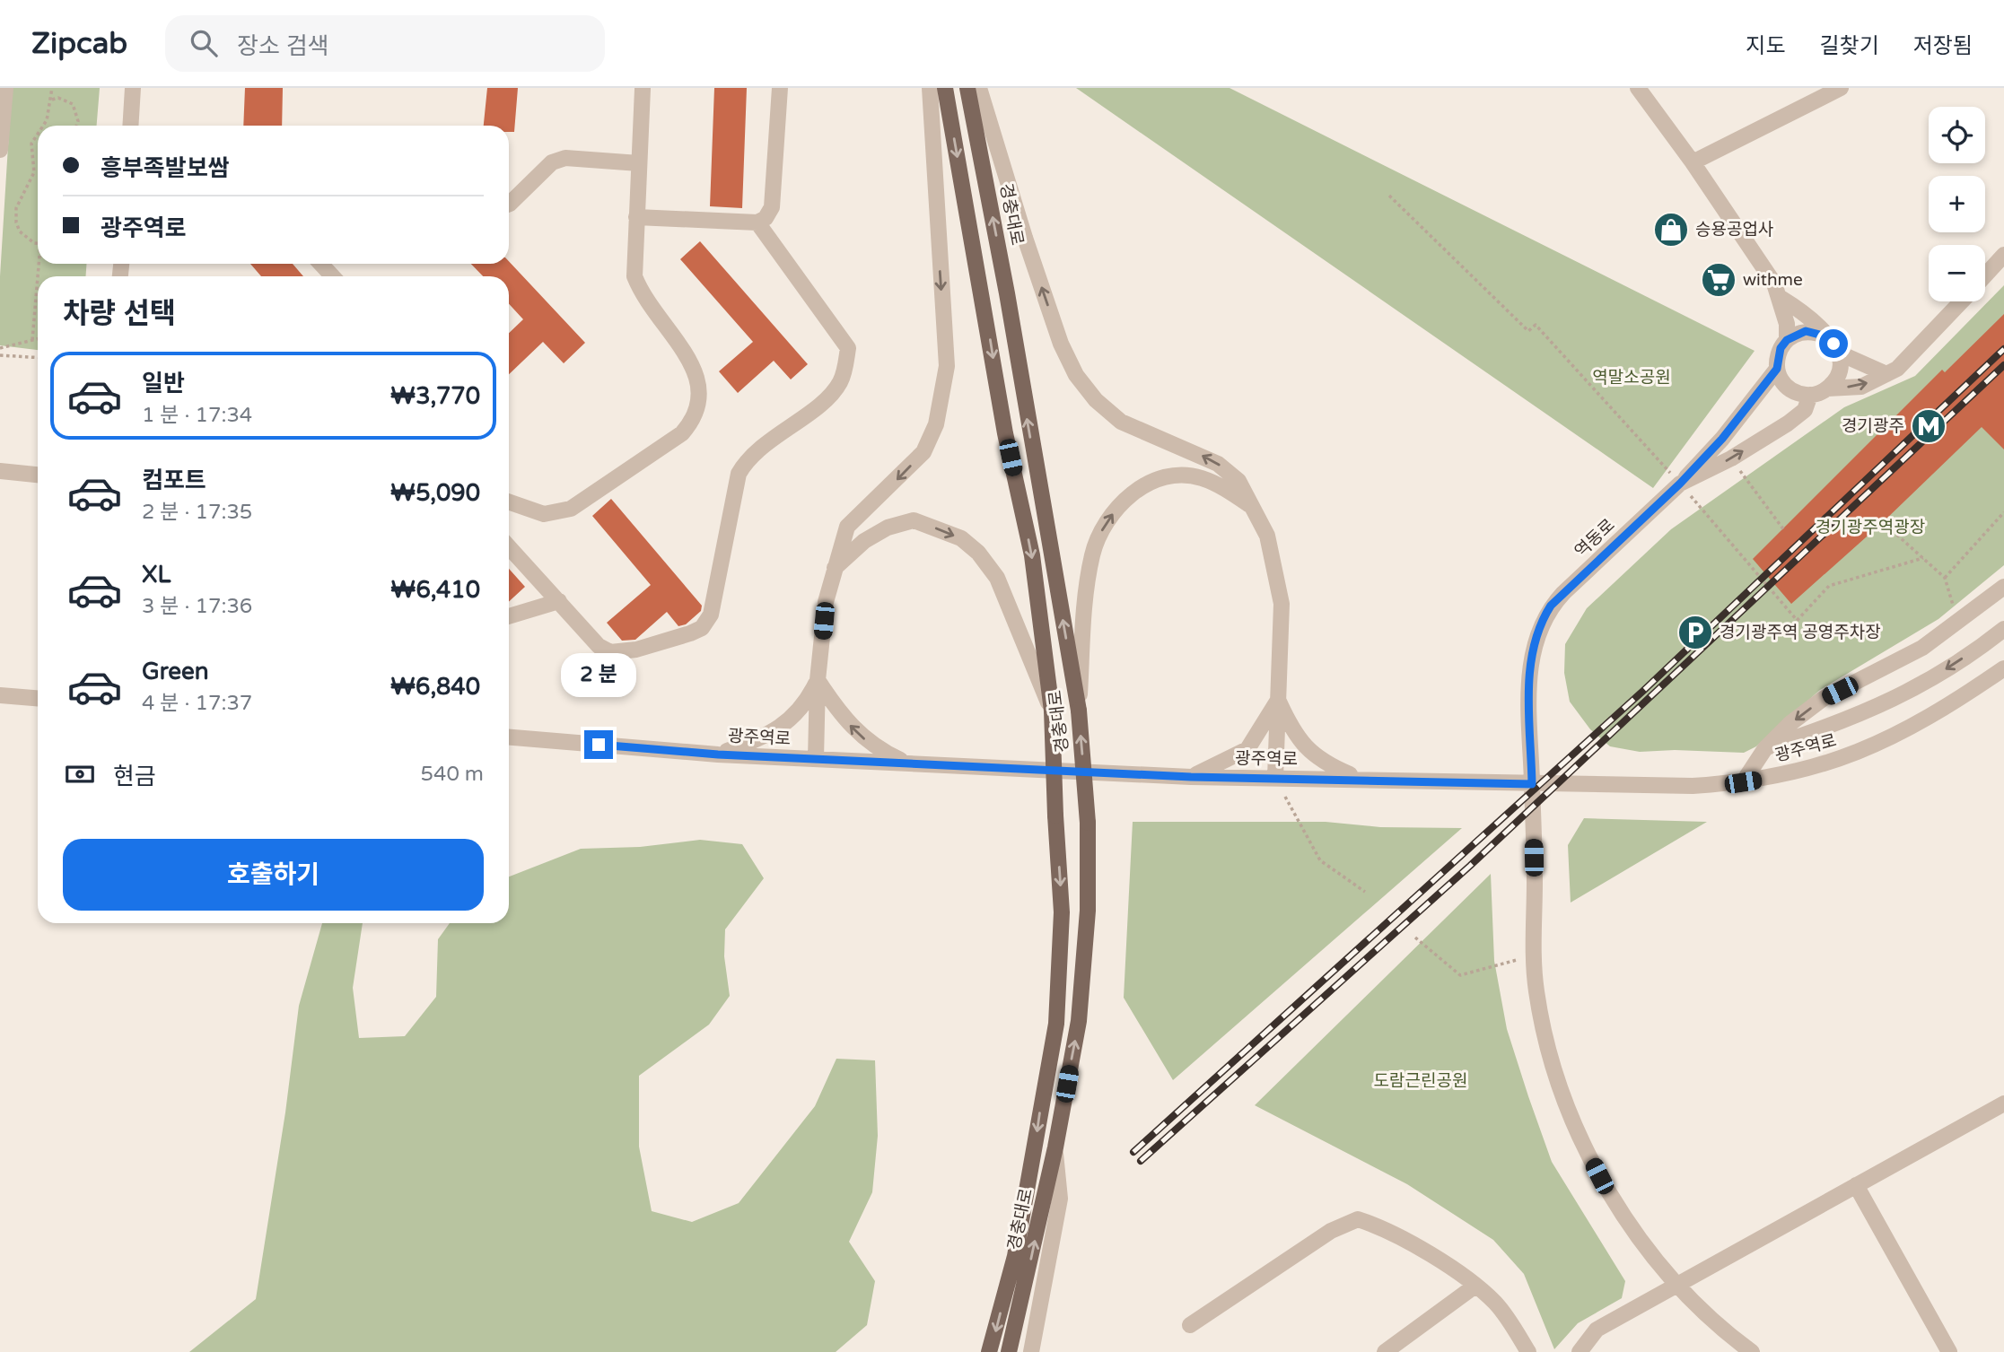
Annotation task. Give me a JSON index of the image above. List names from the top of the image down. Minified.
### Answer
{"streets":{"main road":["경충대로"],"street":["역동로","광주역로"]},"crossings":[["역동로","광주역로"]],"parks":["역말소공원","경기광주역광장","도람근린공원"],"places":{"shop":["승용공업사"],"supermarket":["withme"],"metro station":["경기광주"],"parking":["경기광주역 공영주차장"]},"page":{"header":"Zipcab","search":"장소 검색","nav":["지도","길찾기","저장됨"],"map_buttons":["+","−"],"banner":["흥부족발보쌈","광주역로"],"heading":"차량 선택","list":[{"name":"일반","note":"1 분 · 17:34","value":"₩3,770"},{"name":"컴포트","note":"2 분 · 17:35","value":"₩5,090"},{"name":"XL","note":"3 분 · 17:36","value":"₩6,410"},{"name":"Green","note":"4 분 · 17:37","value":"₩6,840"}],"bubble":"2 분","pay":["현금","540 m"],"buttons":"호출하기"}}
